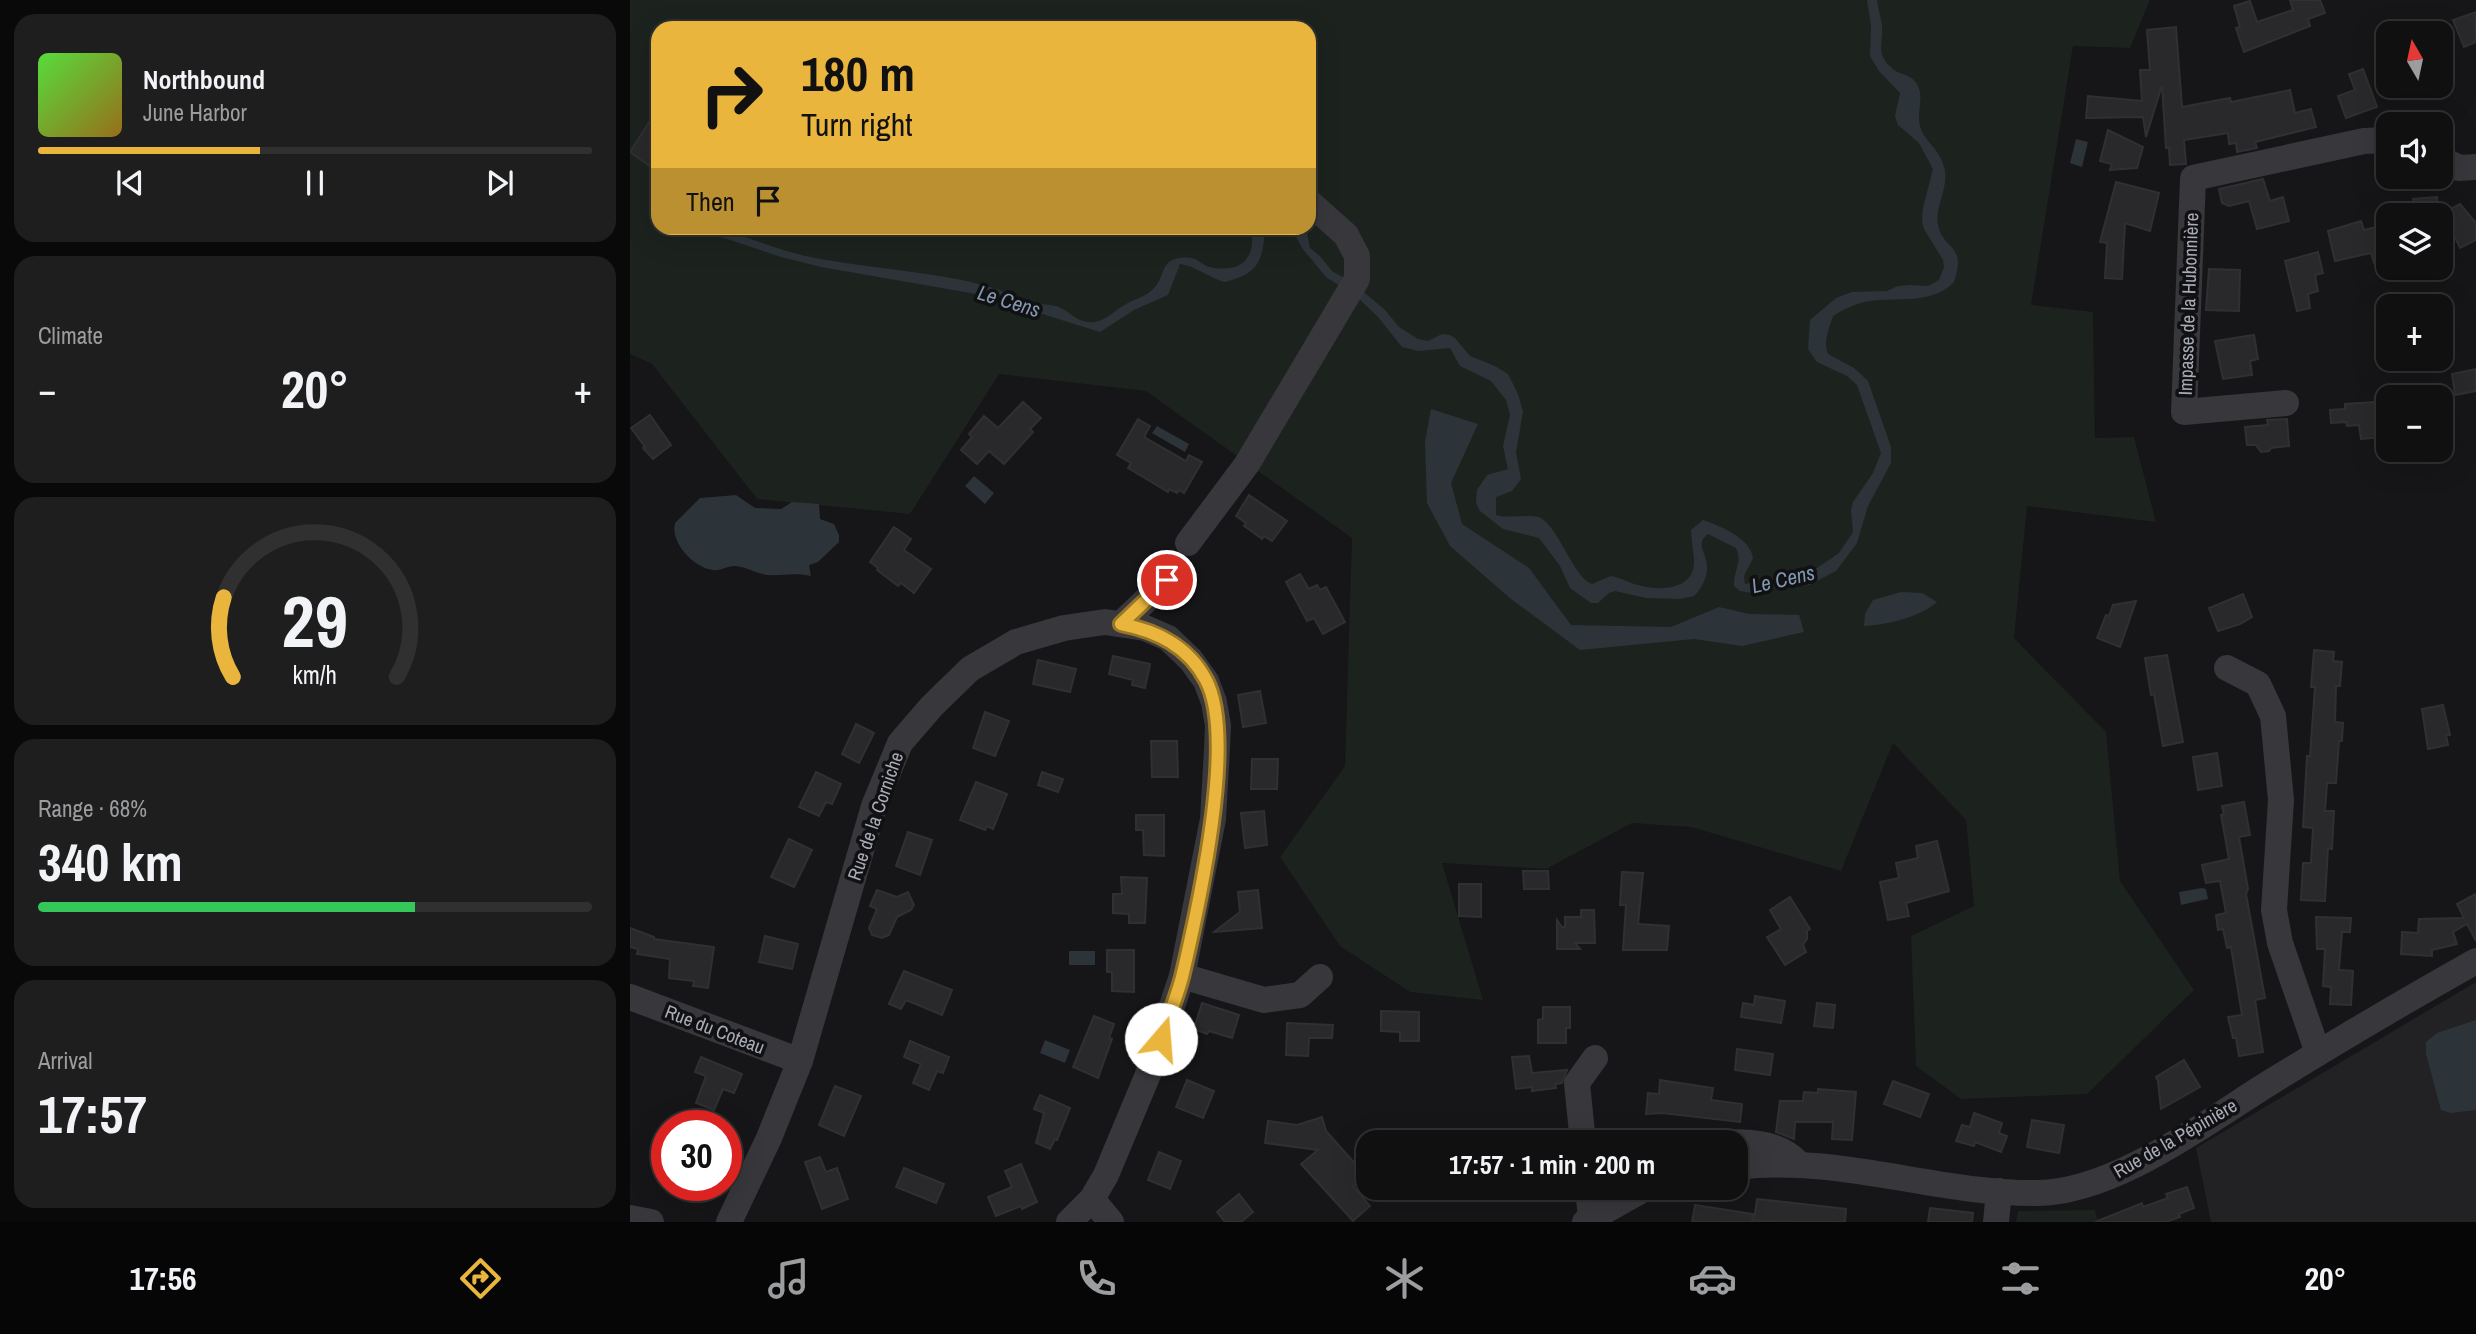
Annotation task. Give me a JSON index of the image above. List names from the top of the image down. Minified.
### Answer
{"streets":{"street":["Impasse de la Hubonnière","Rue de la Corniche","Rue du Coteau","Rue de la Pépinière"]},"crossings":[["Rue de la Corniche","Rue du Coteau"]],"water":["Le Cens"],"north":"top","page":{"map_buttons":["+","−"],"turn":["180 m","Turn right"],"song":["Northbound","June Harbor"],"then":"Then","tile":["Climate",["Range · 68%","340 km"],["Arrival","17:57"]],"heat":["−","20°","+"],"limit":"30","trip":"17:57 · 1 min · 200 m","tabs":["17:56","20°"],"gauge":["29","km/h"]}}
